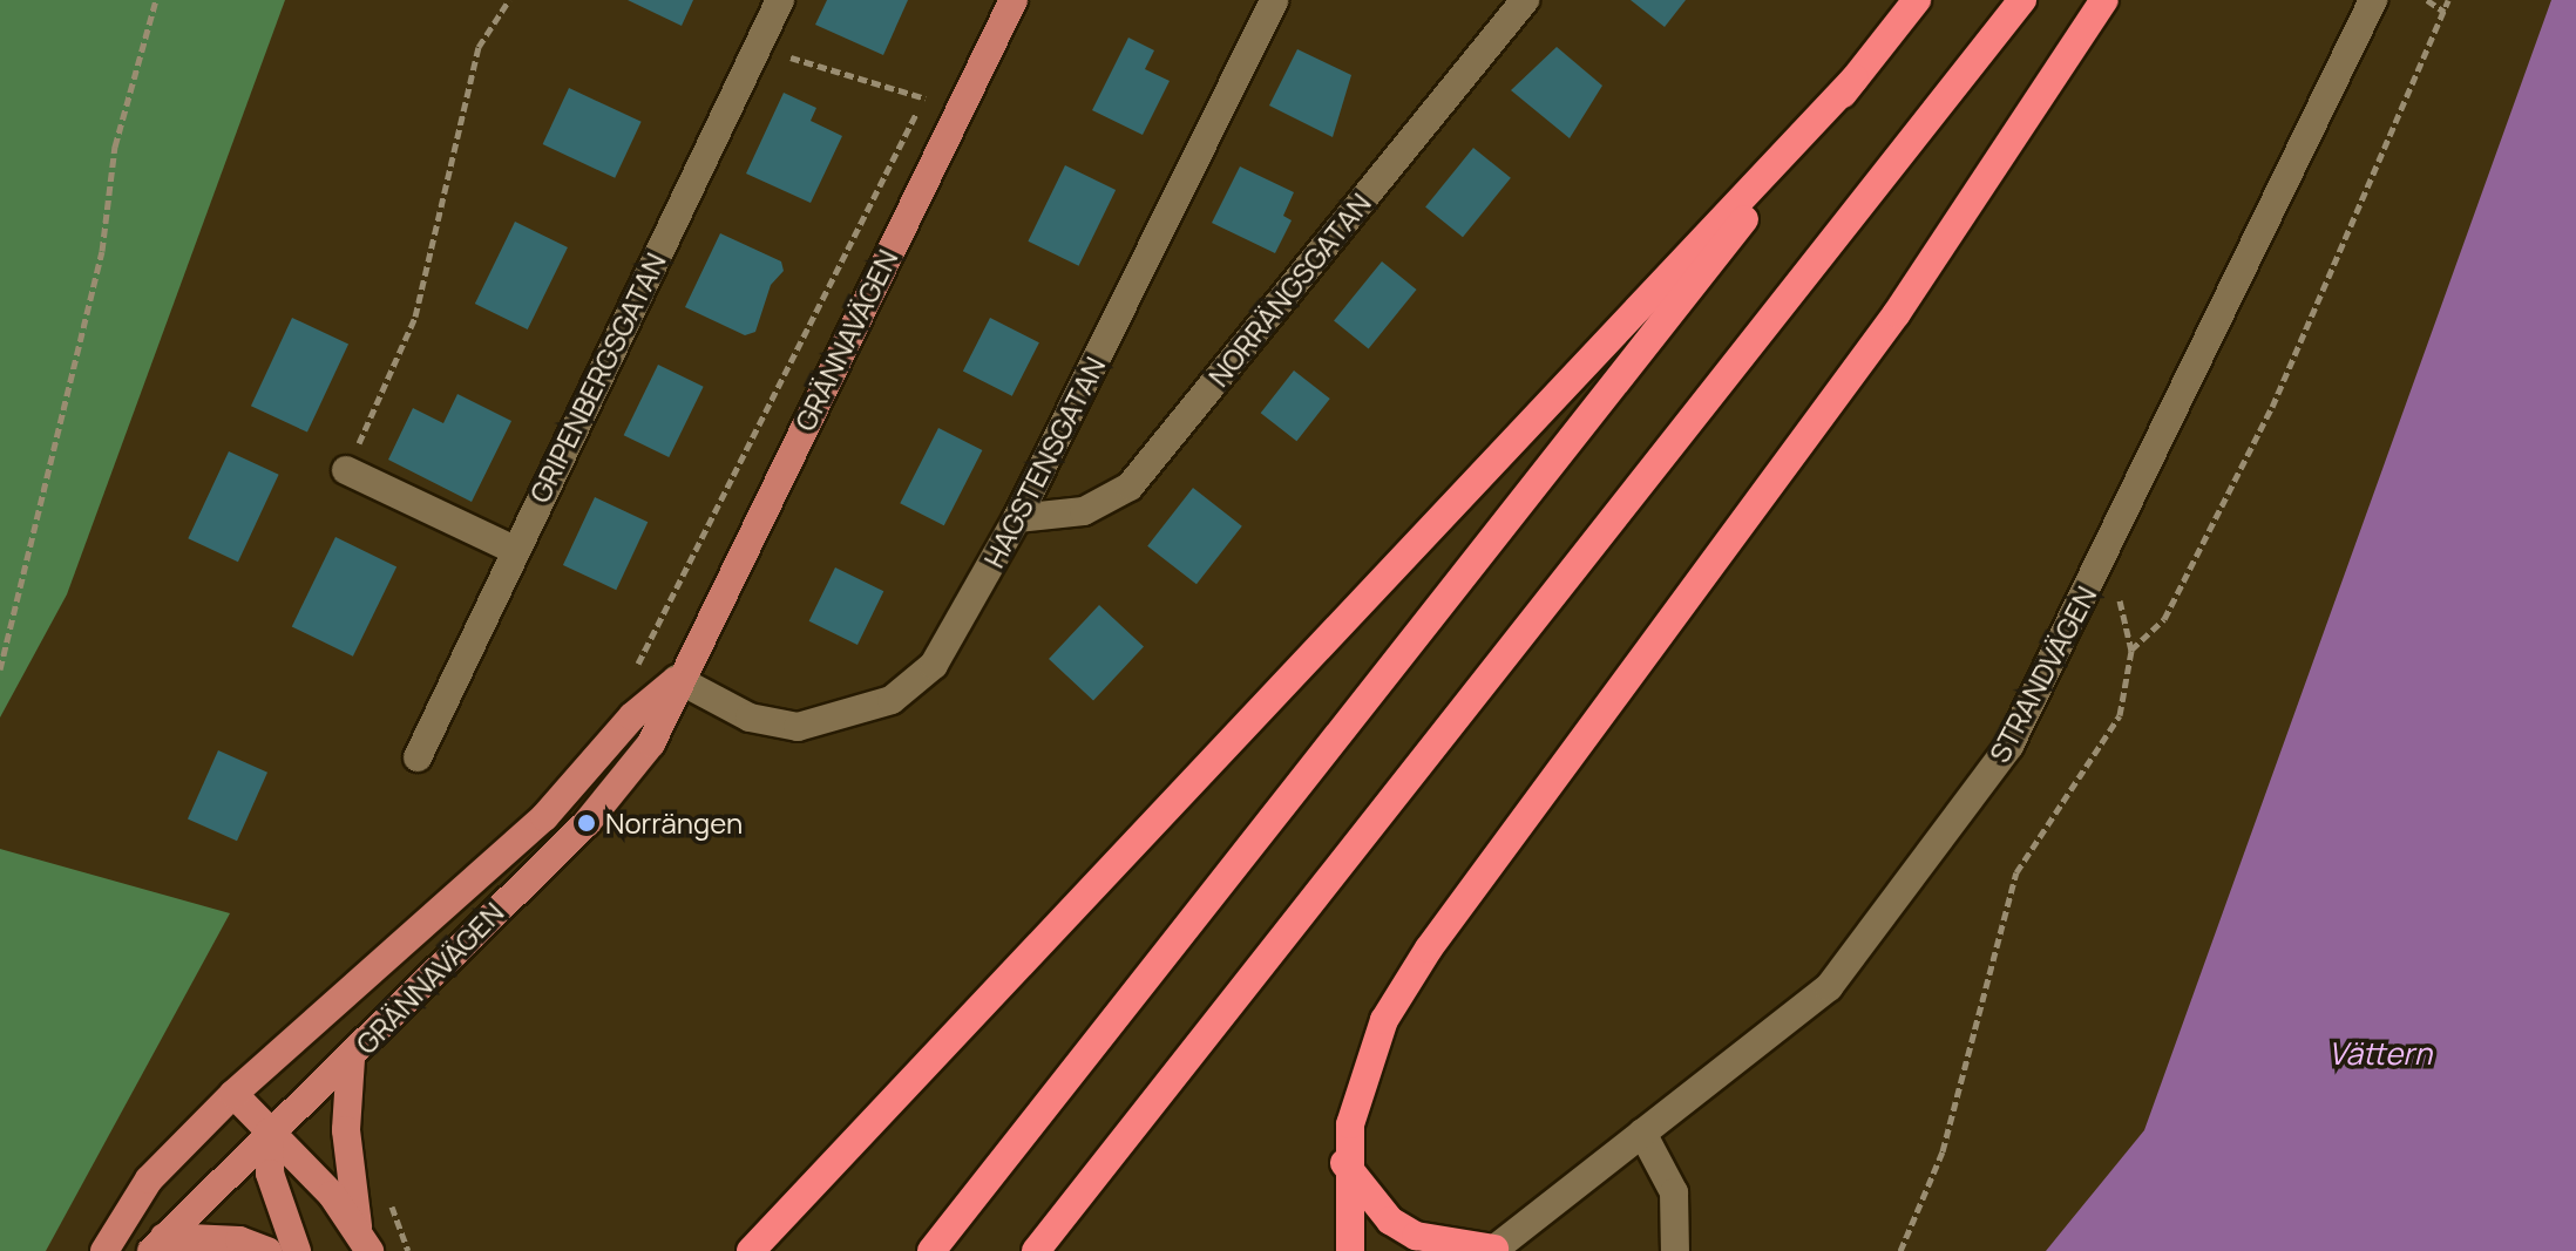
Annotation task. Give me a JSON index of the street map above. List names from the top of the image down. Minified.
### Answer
{"streets":{"main road":["GRÄNNAVÄGEN"],"street":["NORRÄNGSGATAN","GRIPENBERGSGATAN","HAGSTENSGATAN","STRANDVÄGEN"]},"crossings":[["NORRÄNGSGATAN","HAGSTENSGATAN"],["GRÄNNAVÄGEN","HAGSTENSGATAN"]],"water":["Vättern"],"places":["Norrängen"]}
